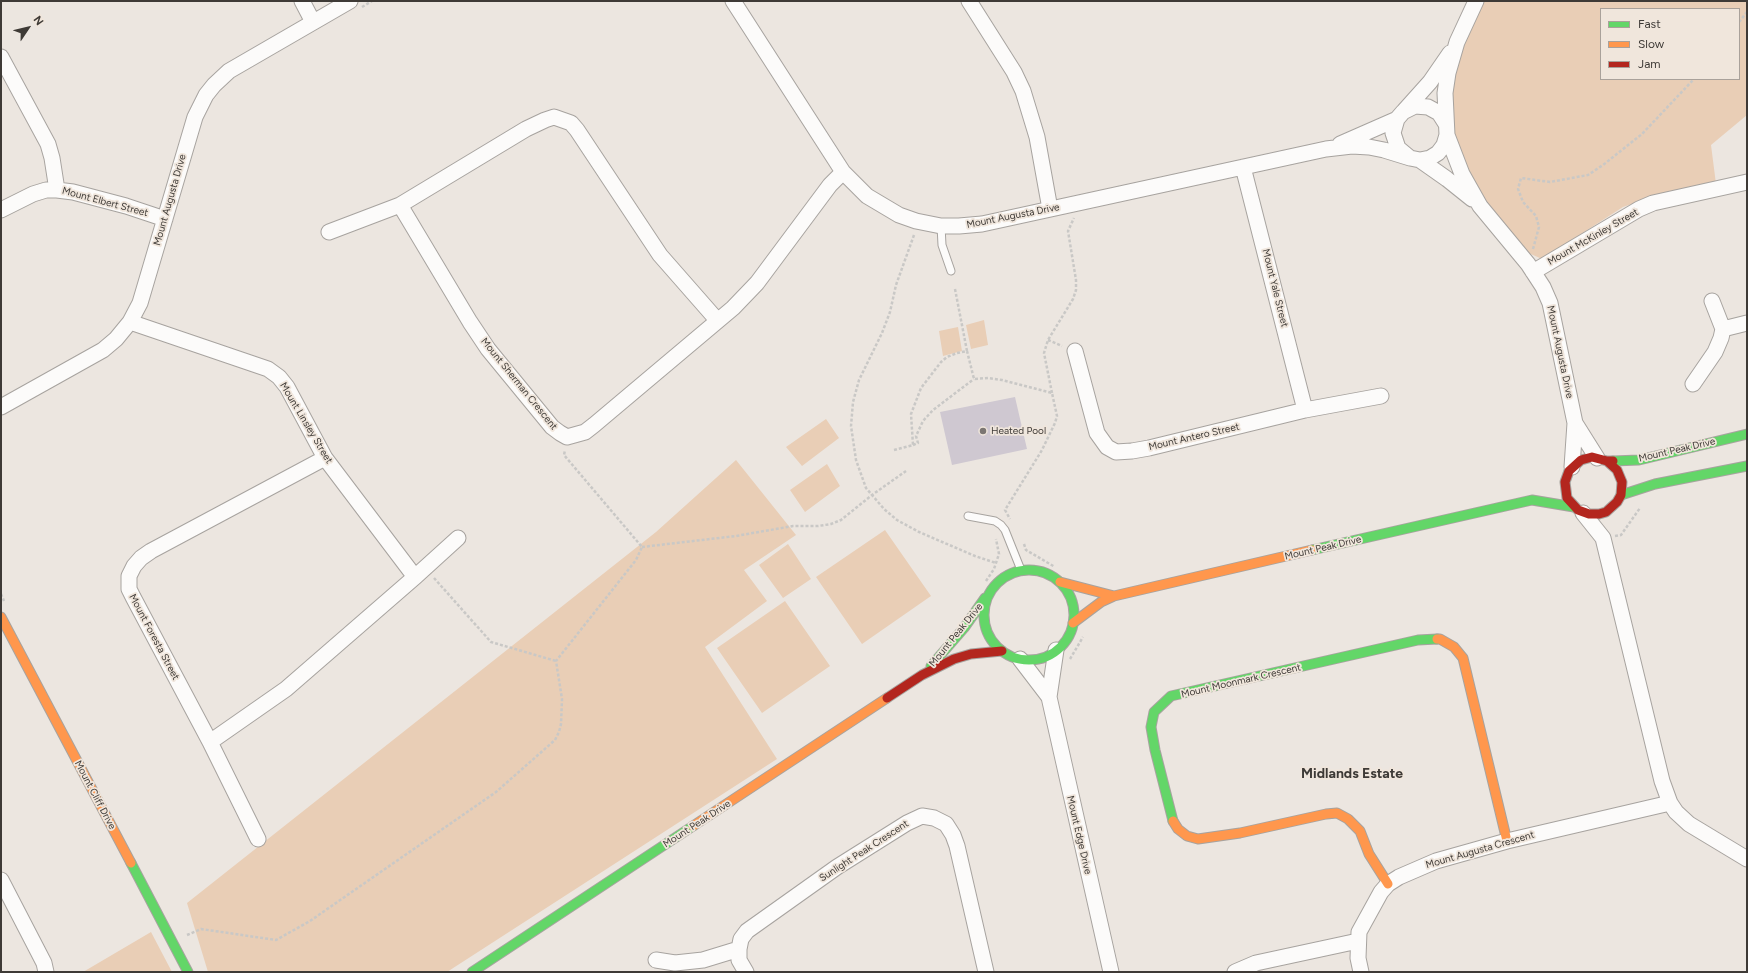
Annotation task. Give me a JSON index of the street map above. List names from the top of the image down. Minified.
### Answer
{"streets":{"street":["Mount Augusta Drive","Mount Elbert Street","Mount McKinley Street","Mount Yale Street","Mount Sherman Crescent","Mount Linsley Street","Mount Antero Street","Mount Peak Drive","Mount Foresta Street","Mount Moonmark Crescent","Mount Cliff Drive","Mount Edge Drive","Mount Augusta Crescent","Sunlight Peak Crescent"]},"crossings":[["Mount Augusta Drive","Mount Elbert Street"],["Mount Augusta Drive","Mount McKinley Street"],["Mount Augusta Drive","Mount Yale Street"],["Mount Augusta Drive","Mount Sherman Crescent"],["Mount Augusta Drive","Mount Linsley Street"],["Mount Augusta Drive","Mount Peak Drive"],["Mount Yale Street","Mount Antero Street"],["Mount Linsley Street","Mount Foresta Street"],["Mount Peak Drive","Mount Edge Drive"],["Mount Moonmark Crescent","Mount Augusta Crescent"]],"districts":["Midlands Estate"],"places":["Heated Pool"],"legend":["Fast","Slow","Jam"],"north":"top right"}
